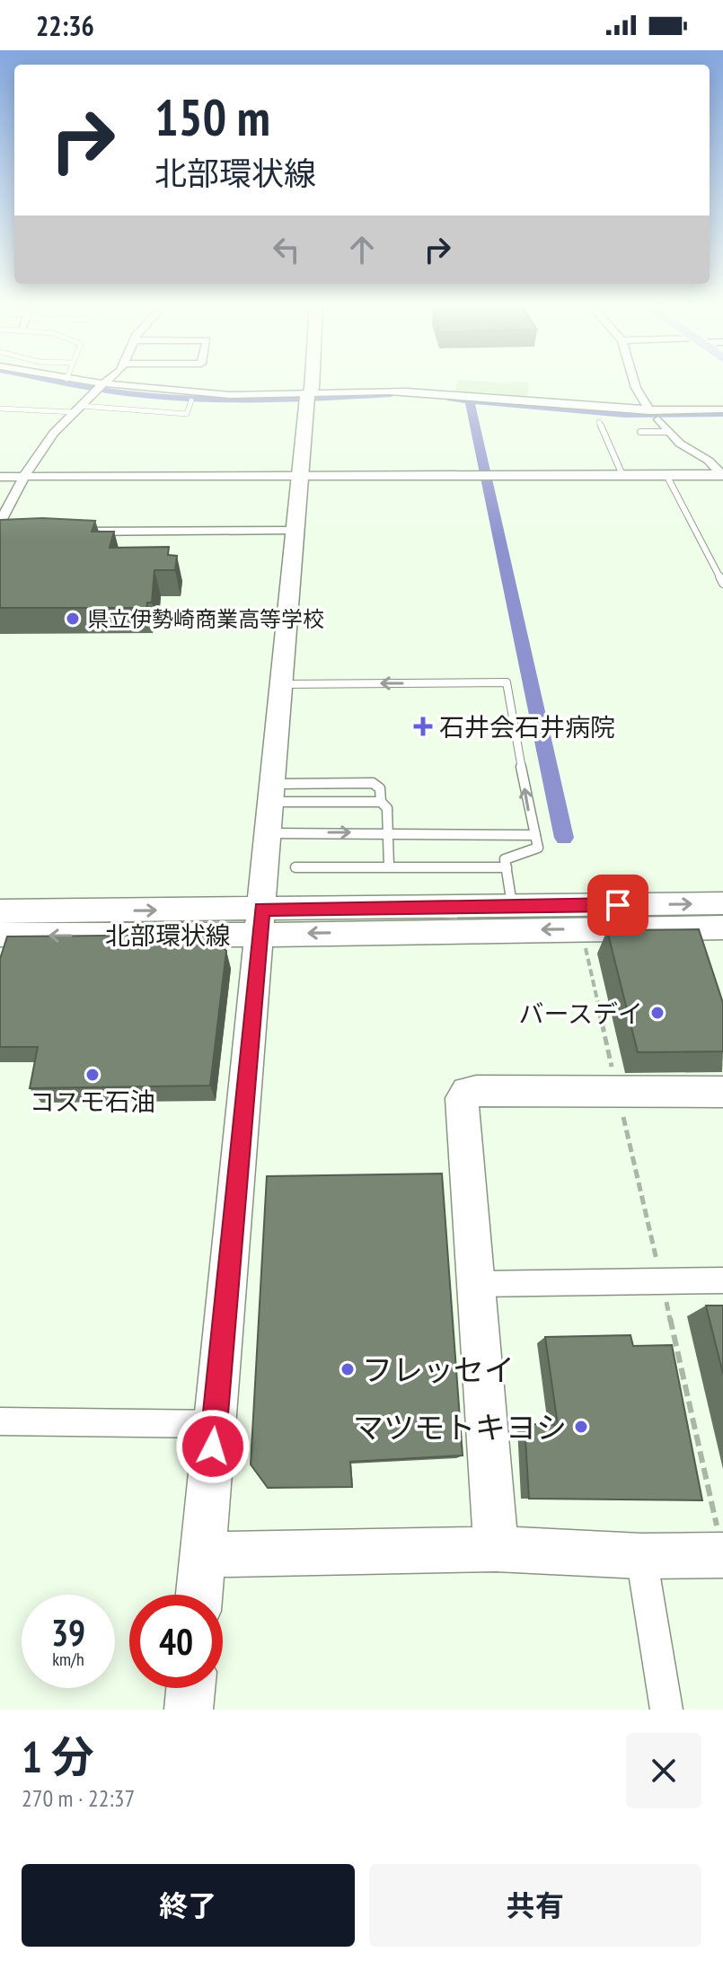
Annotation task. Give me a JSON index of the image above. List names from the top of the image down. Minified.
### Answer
{"streets":{"street":["北部環状線"]},"places":{"other":["県立伊勢崎商業高等学校","バースデイ","コスモ石油","フレッセイ","マツモトキヨシ"],"health":["石井会石井病院"]},"page":{"status":"22:36","turn":["150 m","北部環状線"],"speed":"39 km/h","limit":"40","heading":["1 分","270 m · 22:37"],"buttons":["終了","共有"]}}
